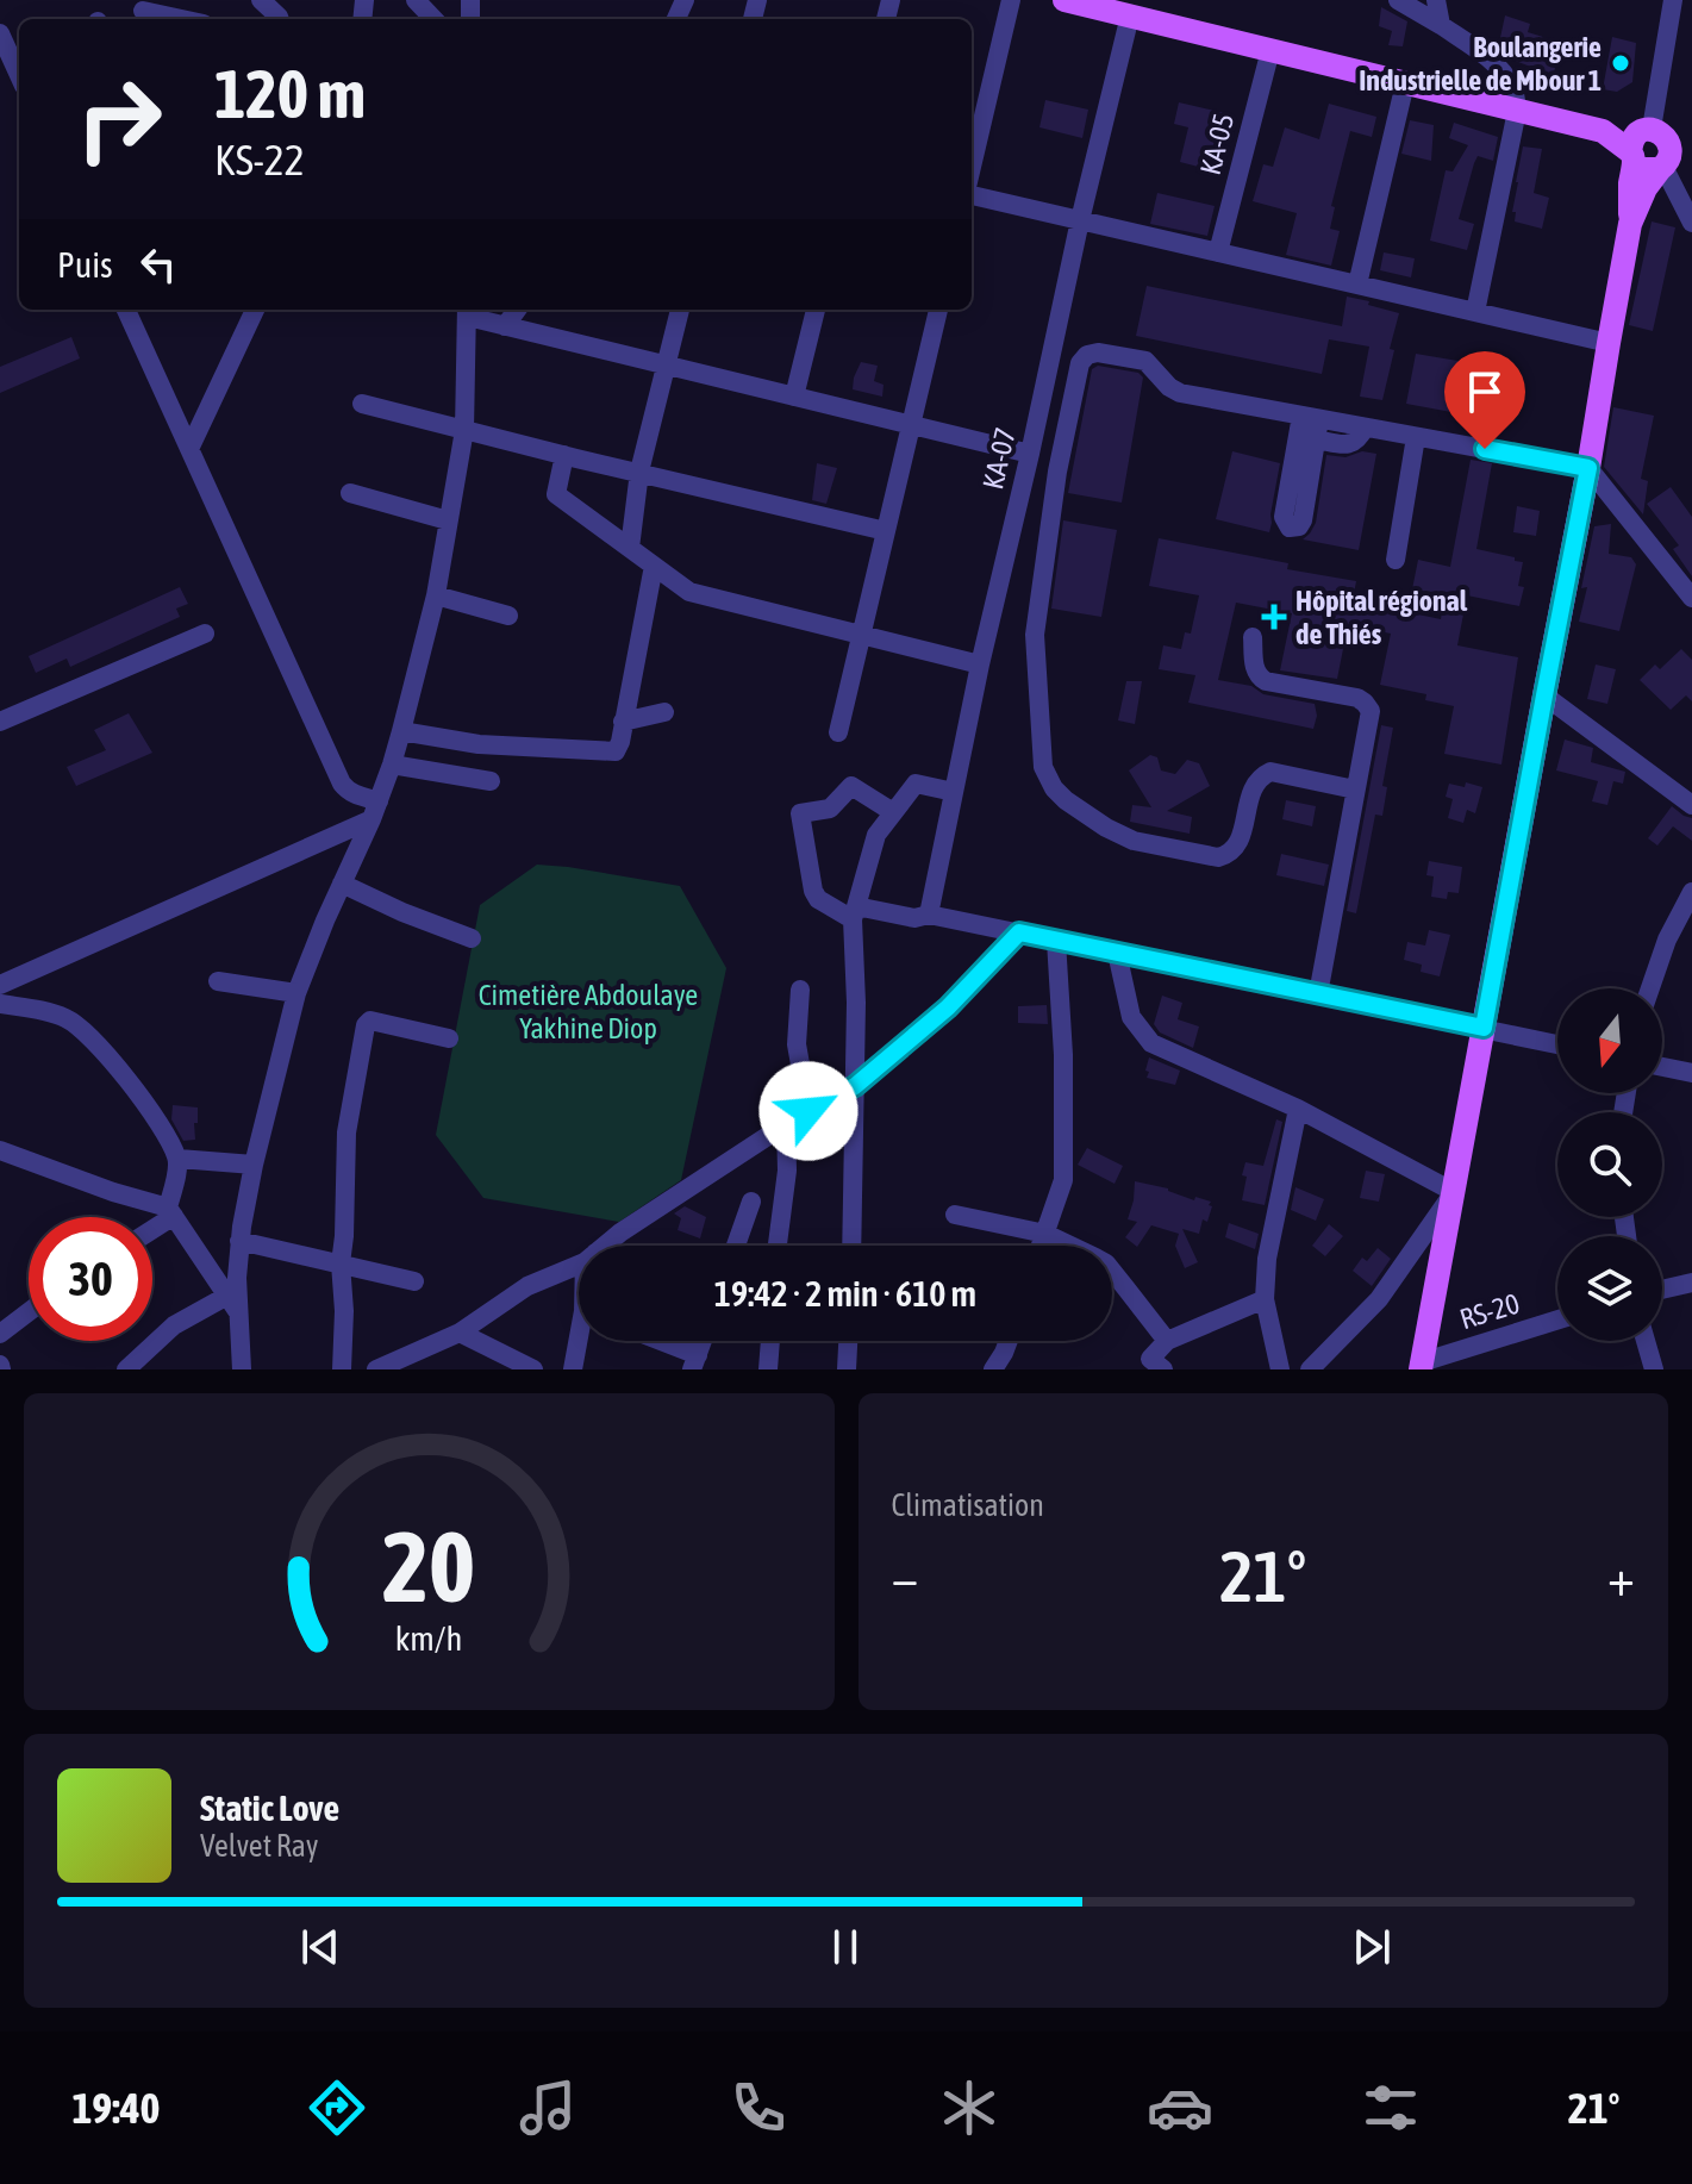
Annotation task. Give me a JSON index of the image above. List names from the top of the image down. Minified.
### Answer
{"streets":{"street":["KA-05","KA-07","RS-20"]},"parks":["Cimetière Abdoulaye Yakhine Diop"],"places":{"other":["Boulangerie Industrielle de Mbour 1"],"health":["Hôpital régional de Thiés"]},"north":"bottom","page":{"turn":["120 m","KS-22"],"then":"Puis","limit":"30","trip":"19:42 · 2 min · 610 m","tile":"Climatisation","heat":["−","21°","+"],"song":["Static Love","Velvet Ray"],"tabs":["19:40","21°"],"gauge":["20","km/h"]}}
